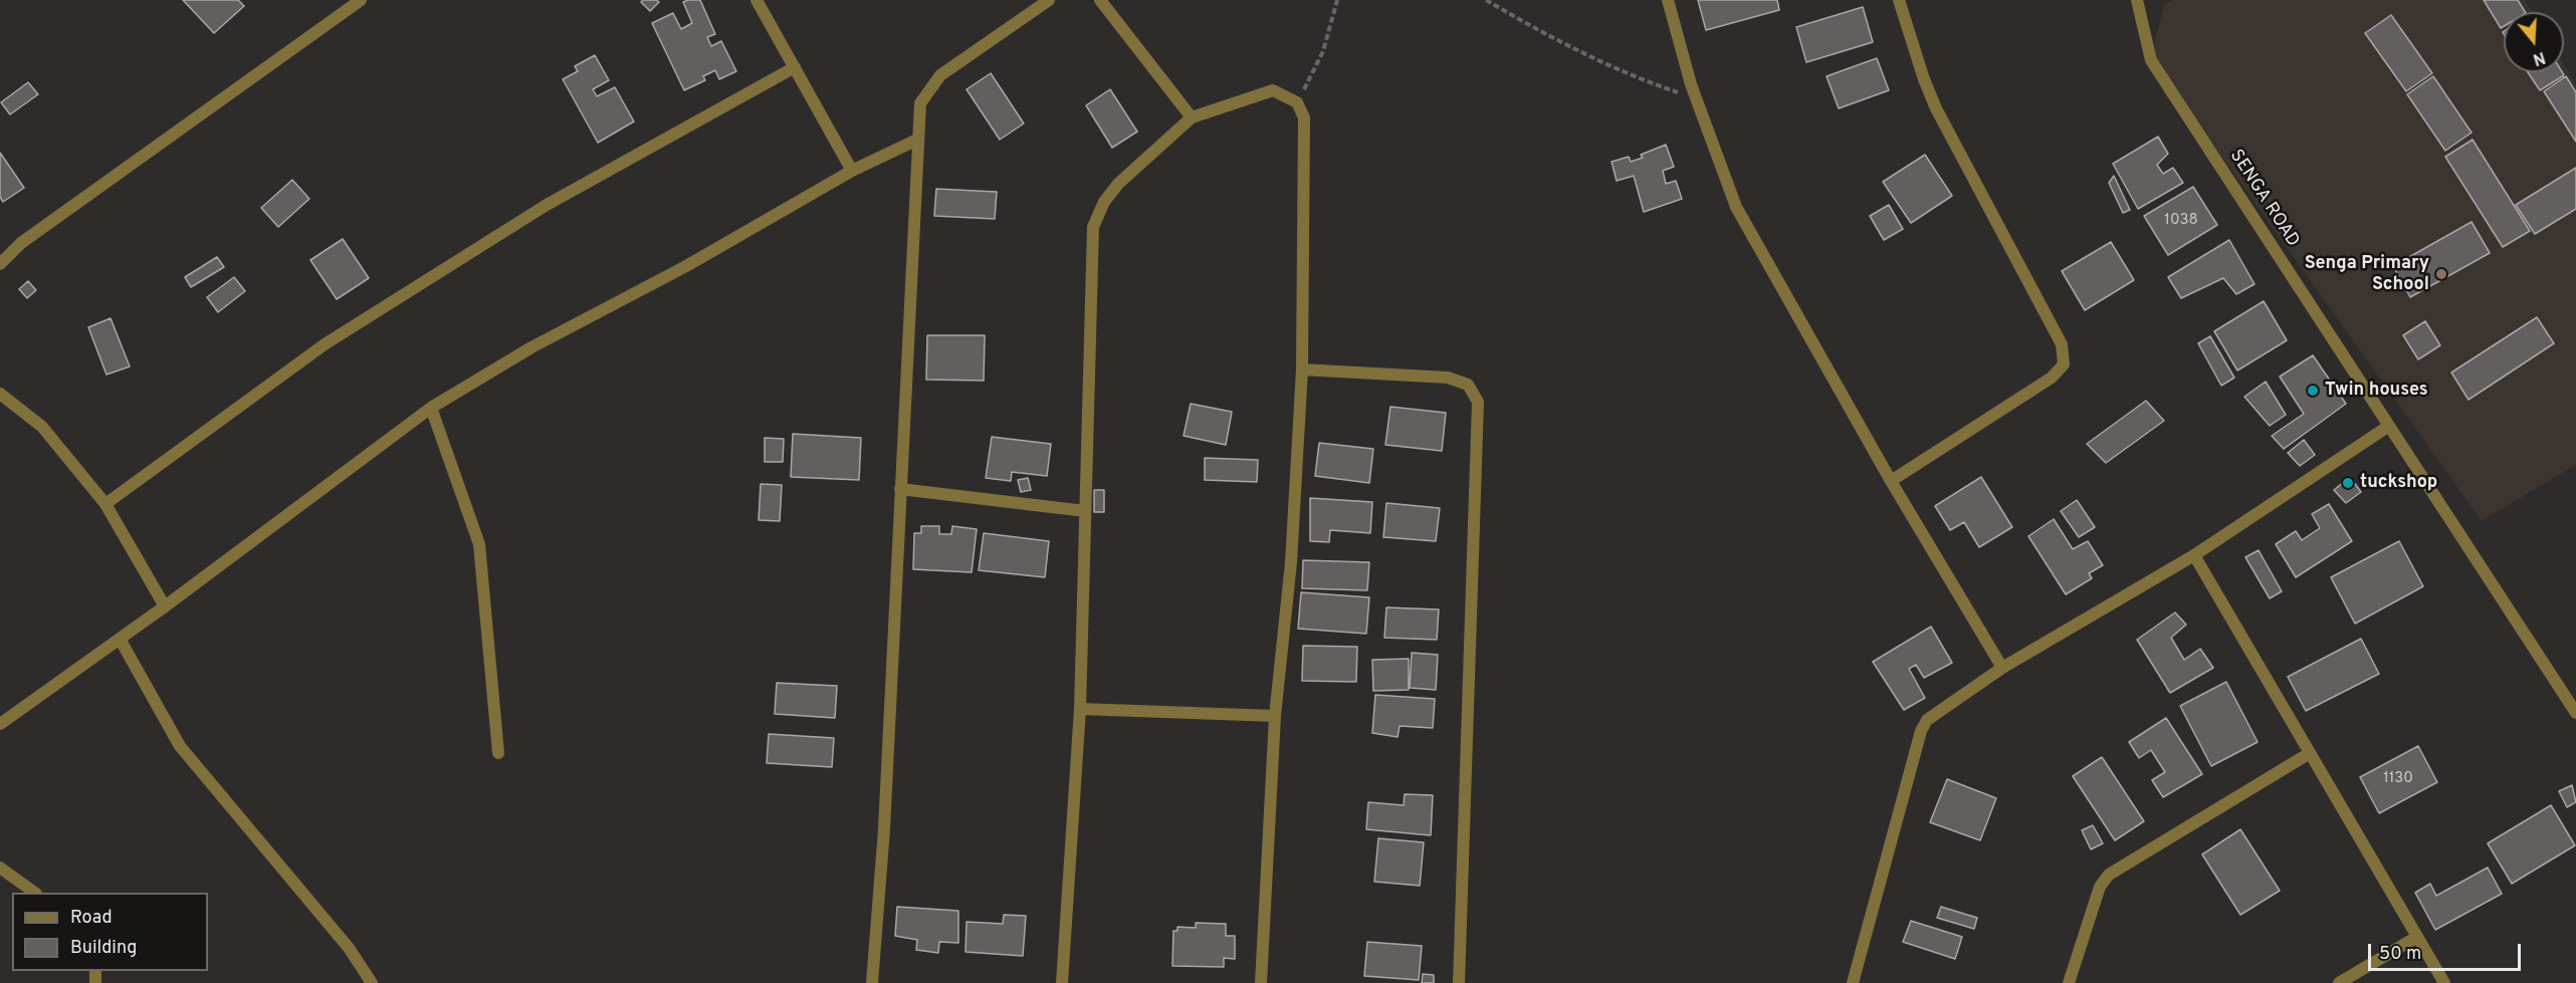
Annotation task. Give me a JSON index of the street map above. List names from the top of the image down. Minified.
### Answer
{"streets":{"street":["SENGA ROAD"]},"places":["Senga Primary School","Twin houses","tuckshop"],"house_numbers":["1038","1130"],"legend":["Road","Building"],"scale_bar":"50 m","north":"bottom"}
